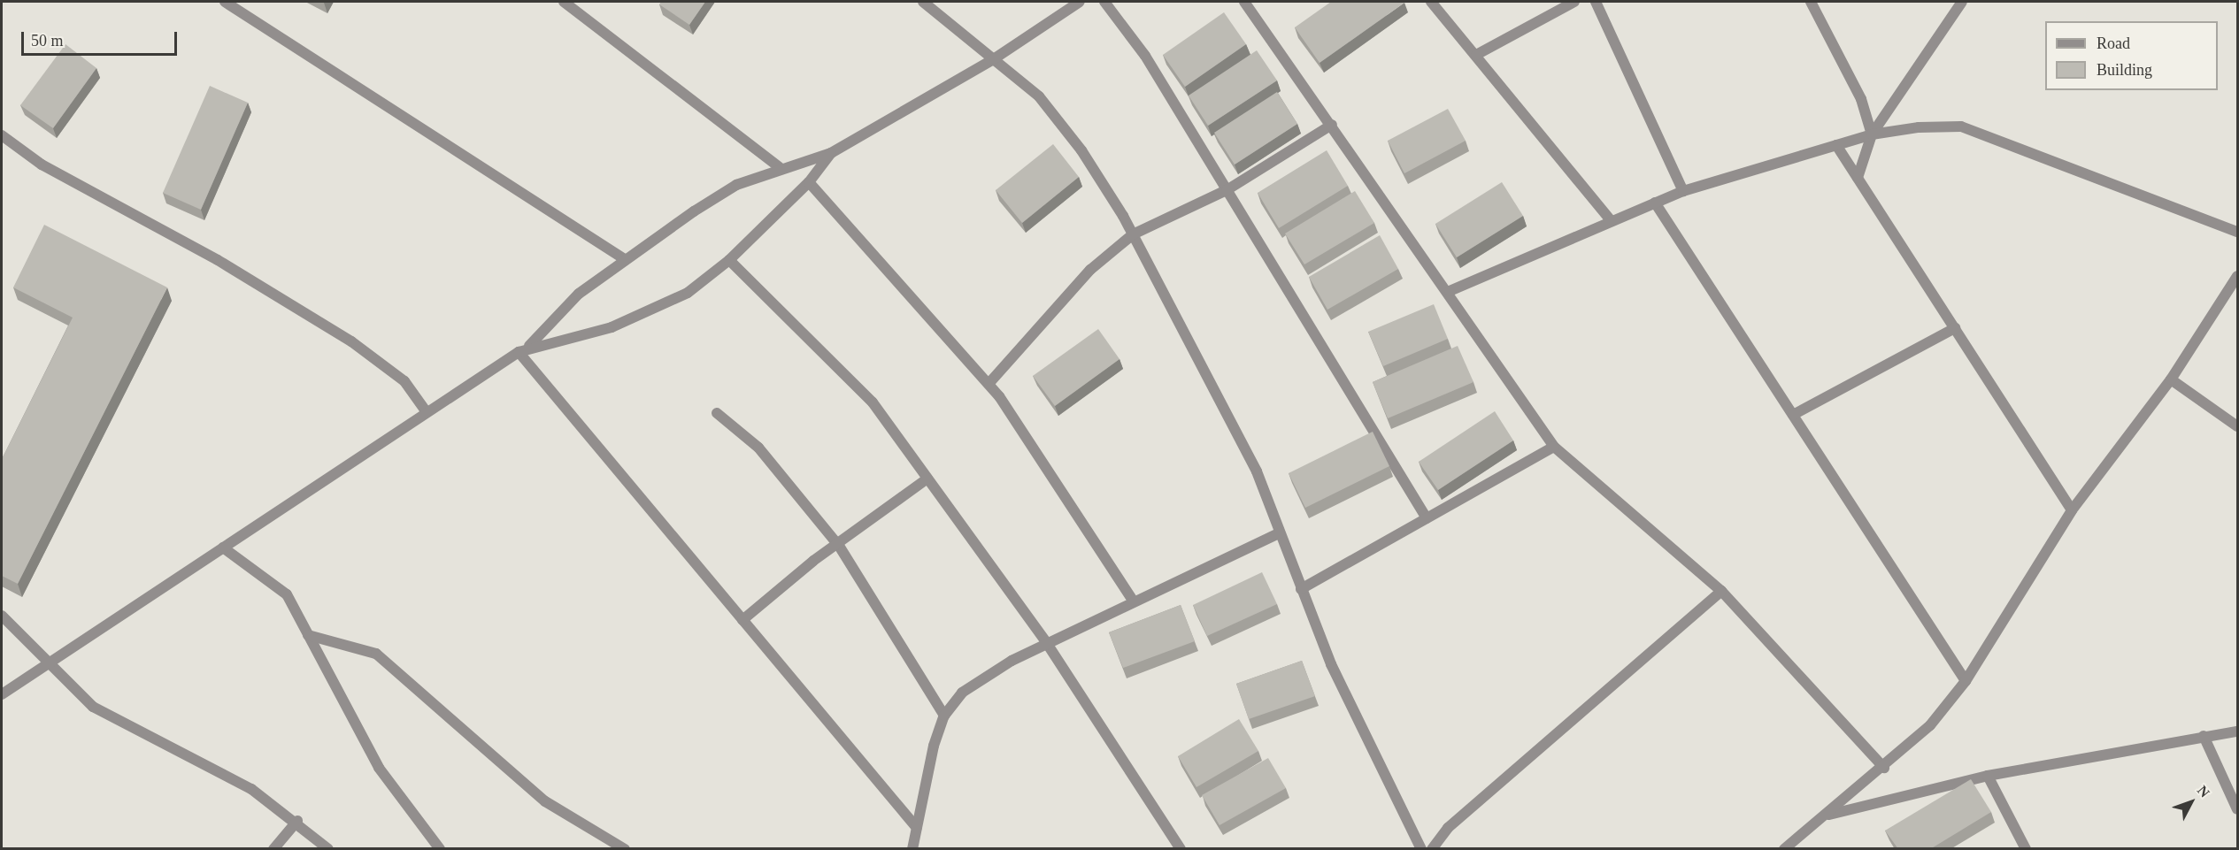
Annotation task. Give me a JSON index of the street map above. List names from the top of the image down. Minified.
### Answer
{"legend":["Road","Building"],"scale_bar":"50 m","north":"top right"}
